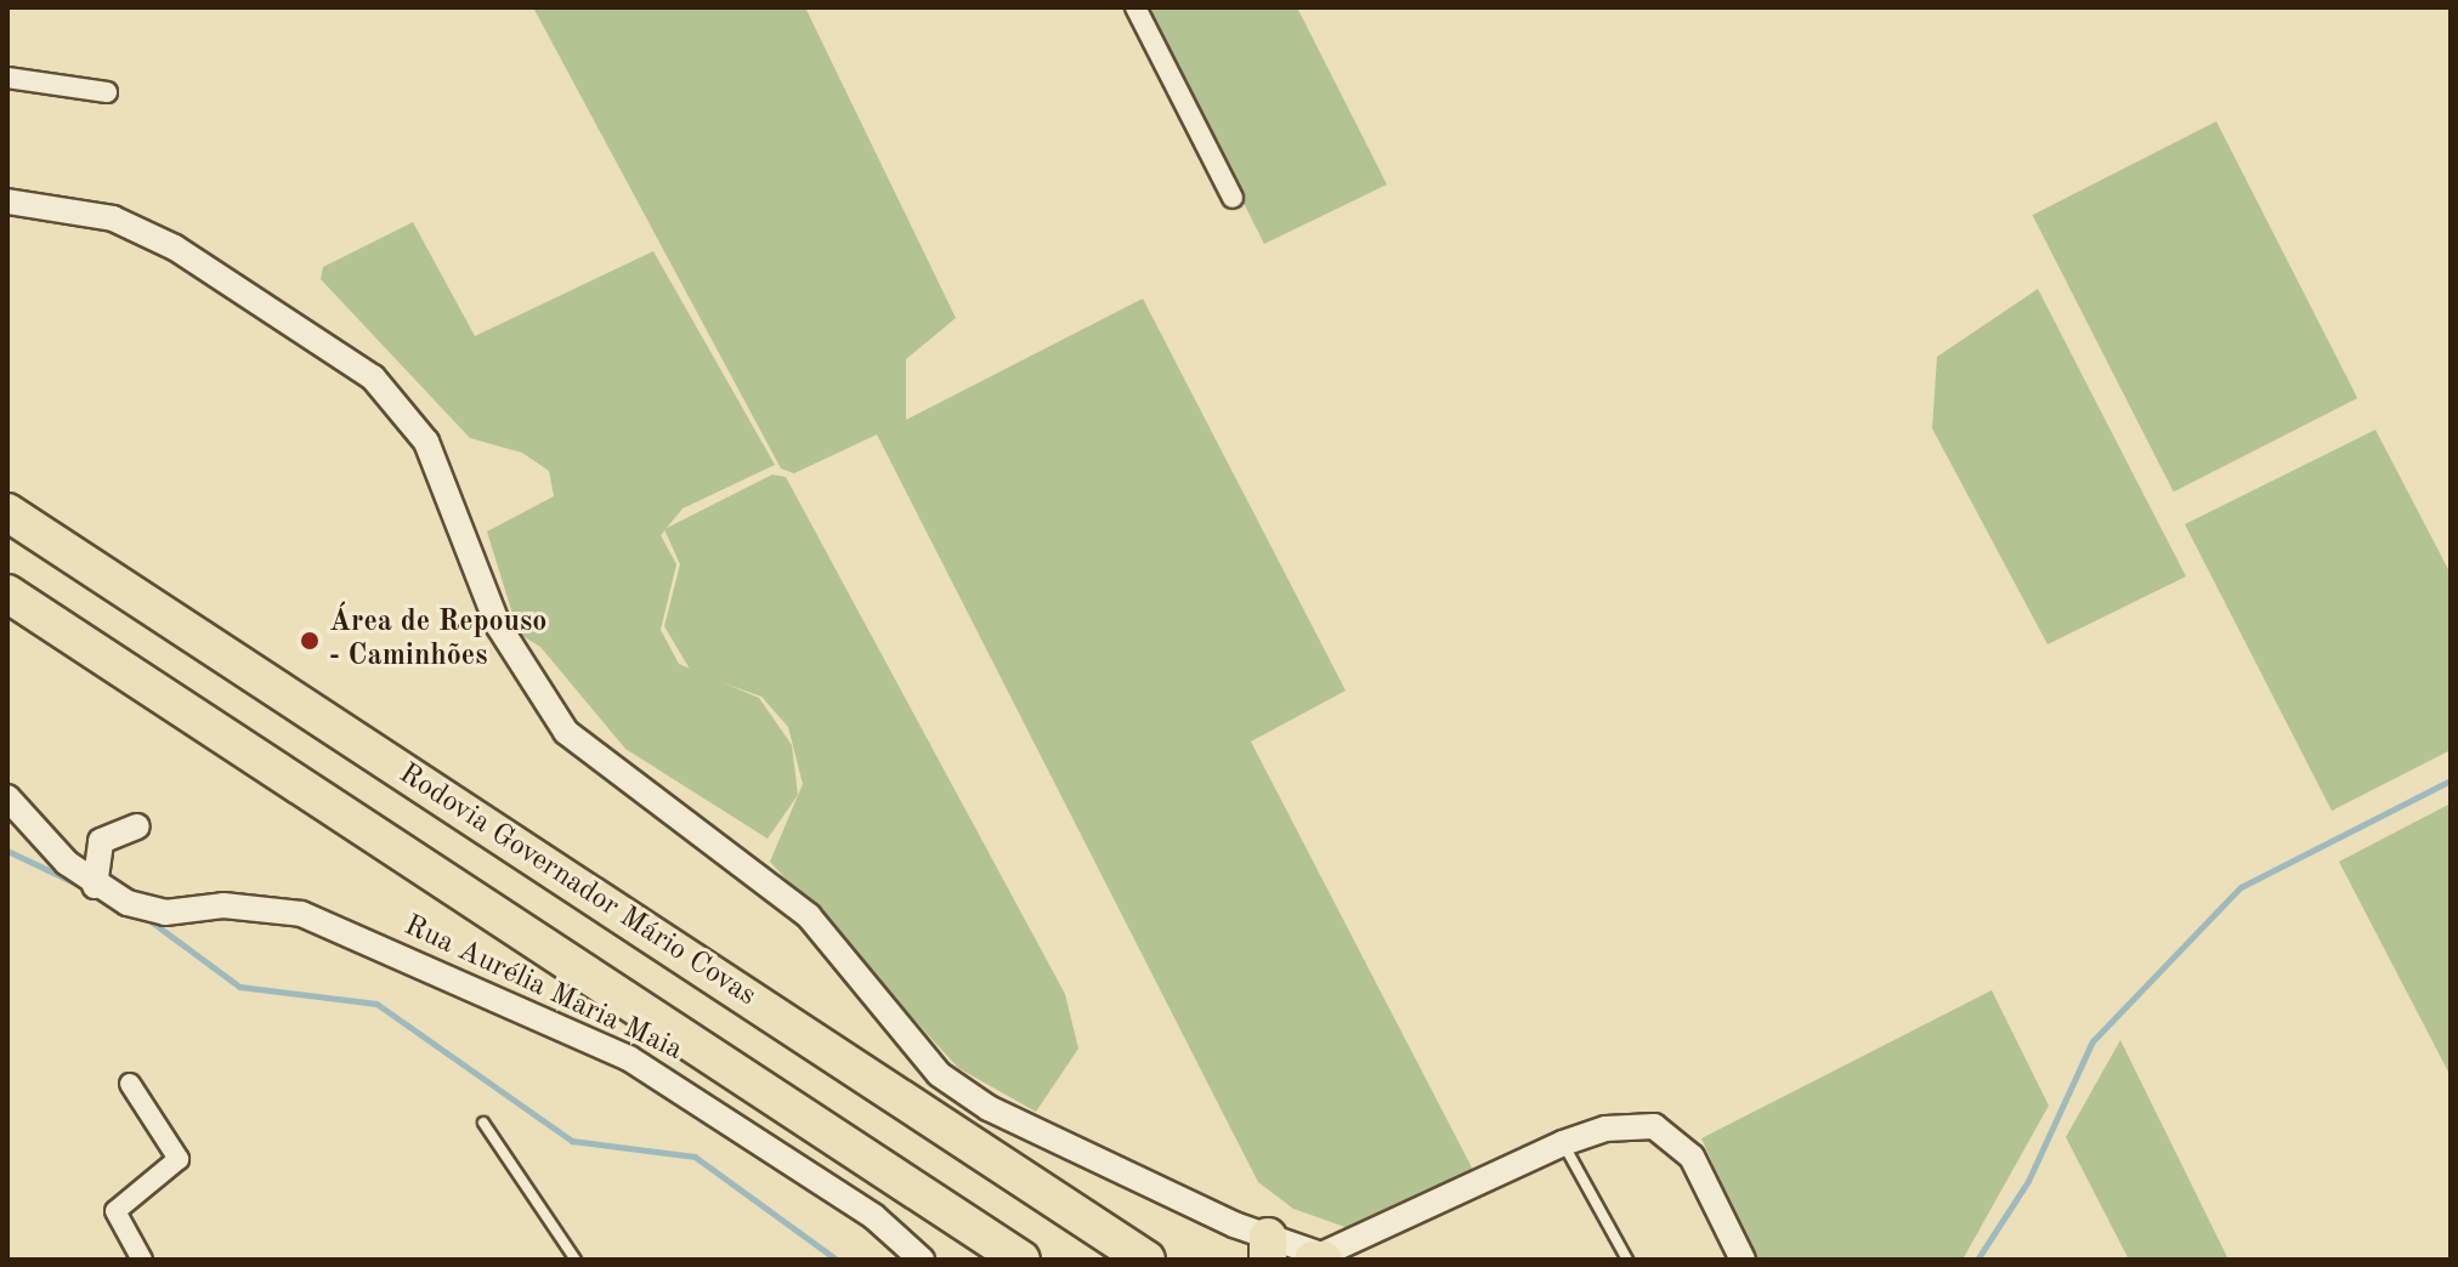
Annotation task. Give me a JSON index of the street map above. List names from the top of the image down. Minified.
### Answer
{"streets":{"highway":["Rodovia Governador Mário Covas"],"street":["Rua Aurélia Maria Maia"]},"places":["Área de Repouso - Caminhões"]}
